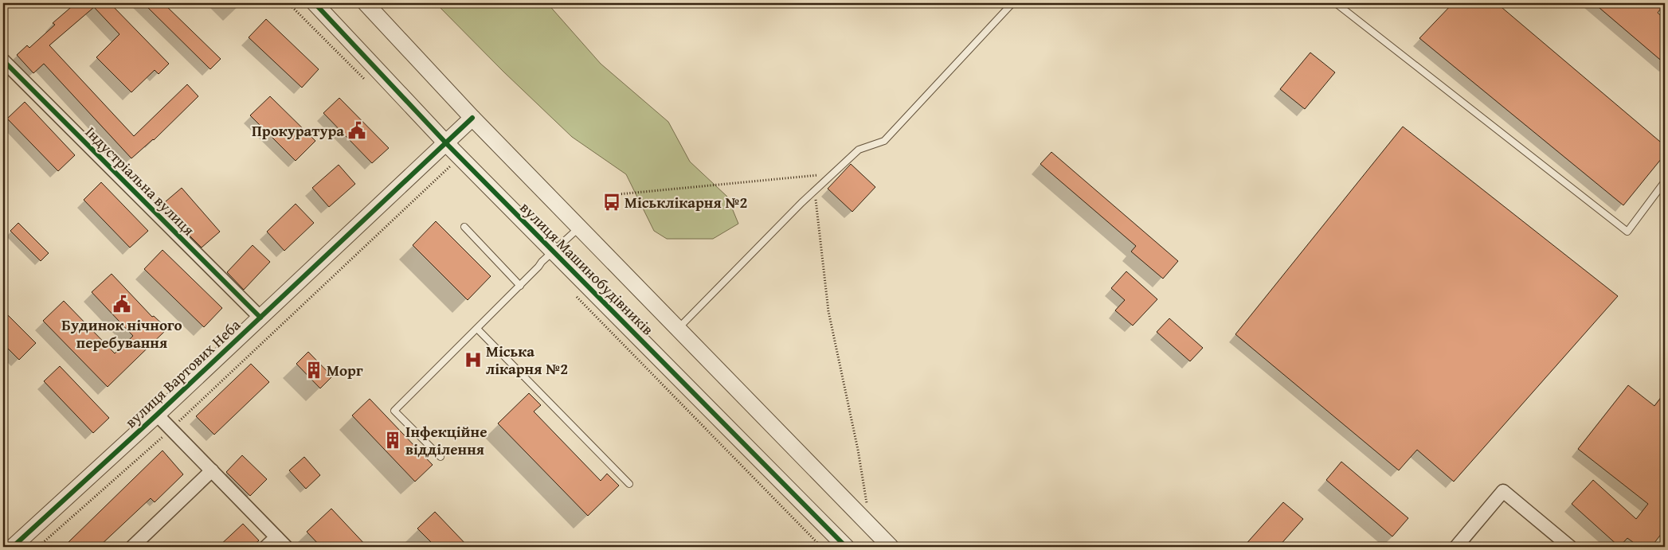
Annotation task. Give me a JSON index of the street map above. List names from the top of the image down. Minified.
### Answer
{"streets":{"street":["Індустріальна вулиця","вулиця Машинобудівників","вулиця Вартових Неба"]},"crossings":[["Індустріальна вулиця","вулиця Вартових Неба"],["вулиця Машинобудівників","вулиця Вартових Неба"]],"places":{"public building":["Прокуратура","Будинок нічного перебування"],"bus stop":["Міськлікарня №2"],"hospital":["Міська лікарня №2"],"building":["Морг","Інфекційне відділення"]}}
